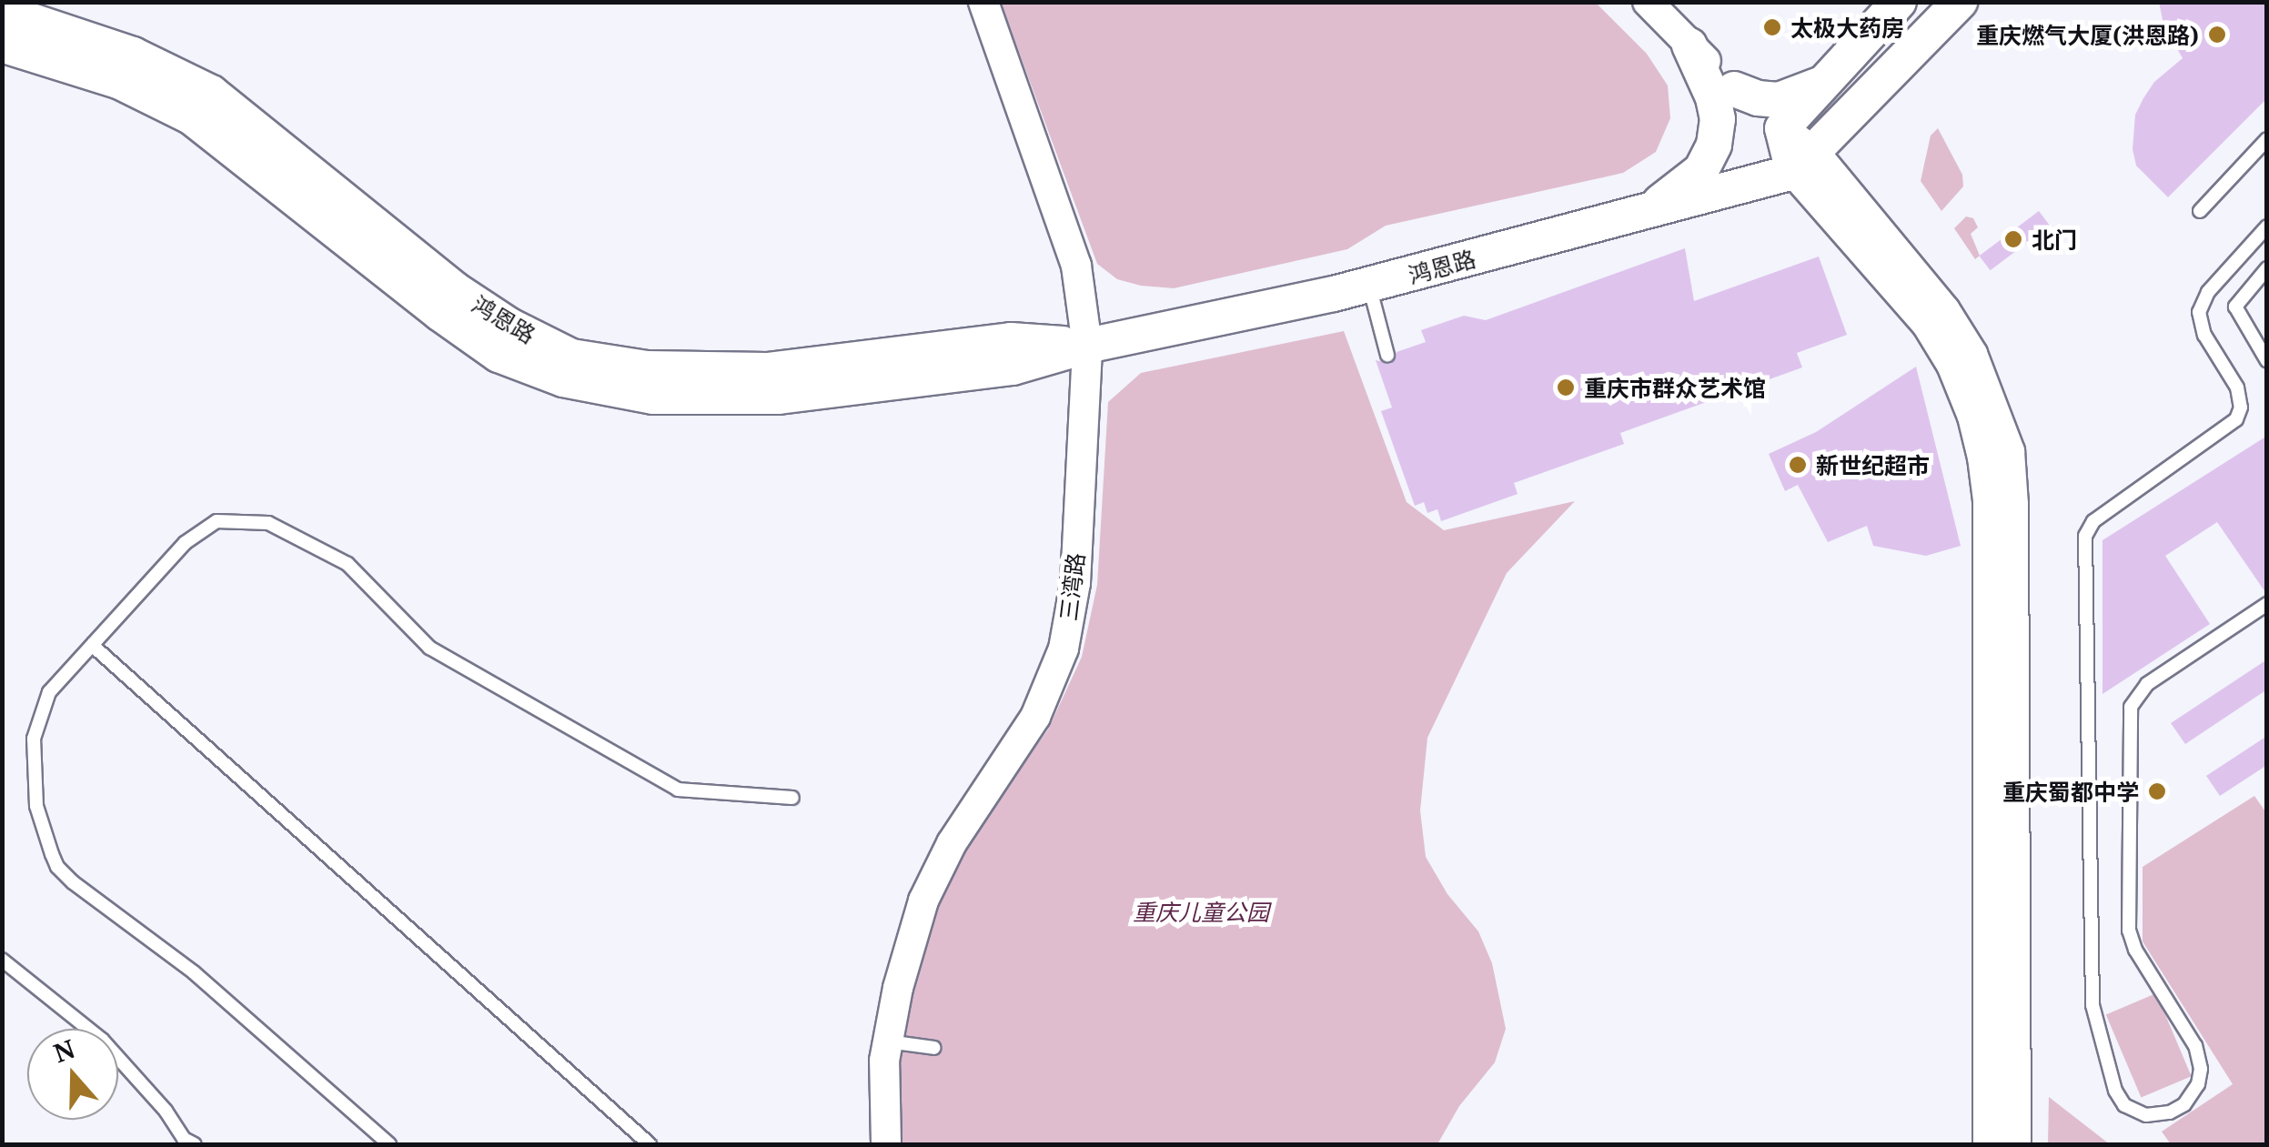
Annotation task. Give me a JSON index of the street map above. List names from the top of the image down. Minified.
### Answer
{"streets":{"main road":["鸿恩路"],"street":["三湾路"]},"crossings":[["鸿恩路","三湾路"]],"parks":["重庆儿童公园"],"places":["太极大药房","重庆燃气大厦(洪恩路)","北门","重庆市群众艺术馆","新世纪超市","重庆蜀都中学"],"north":"top"}
